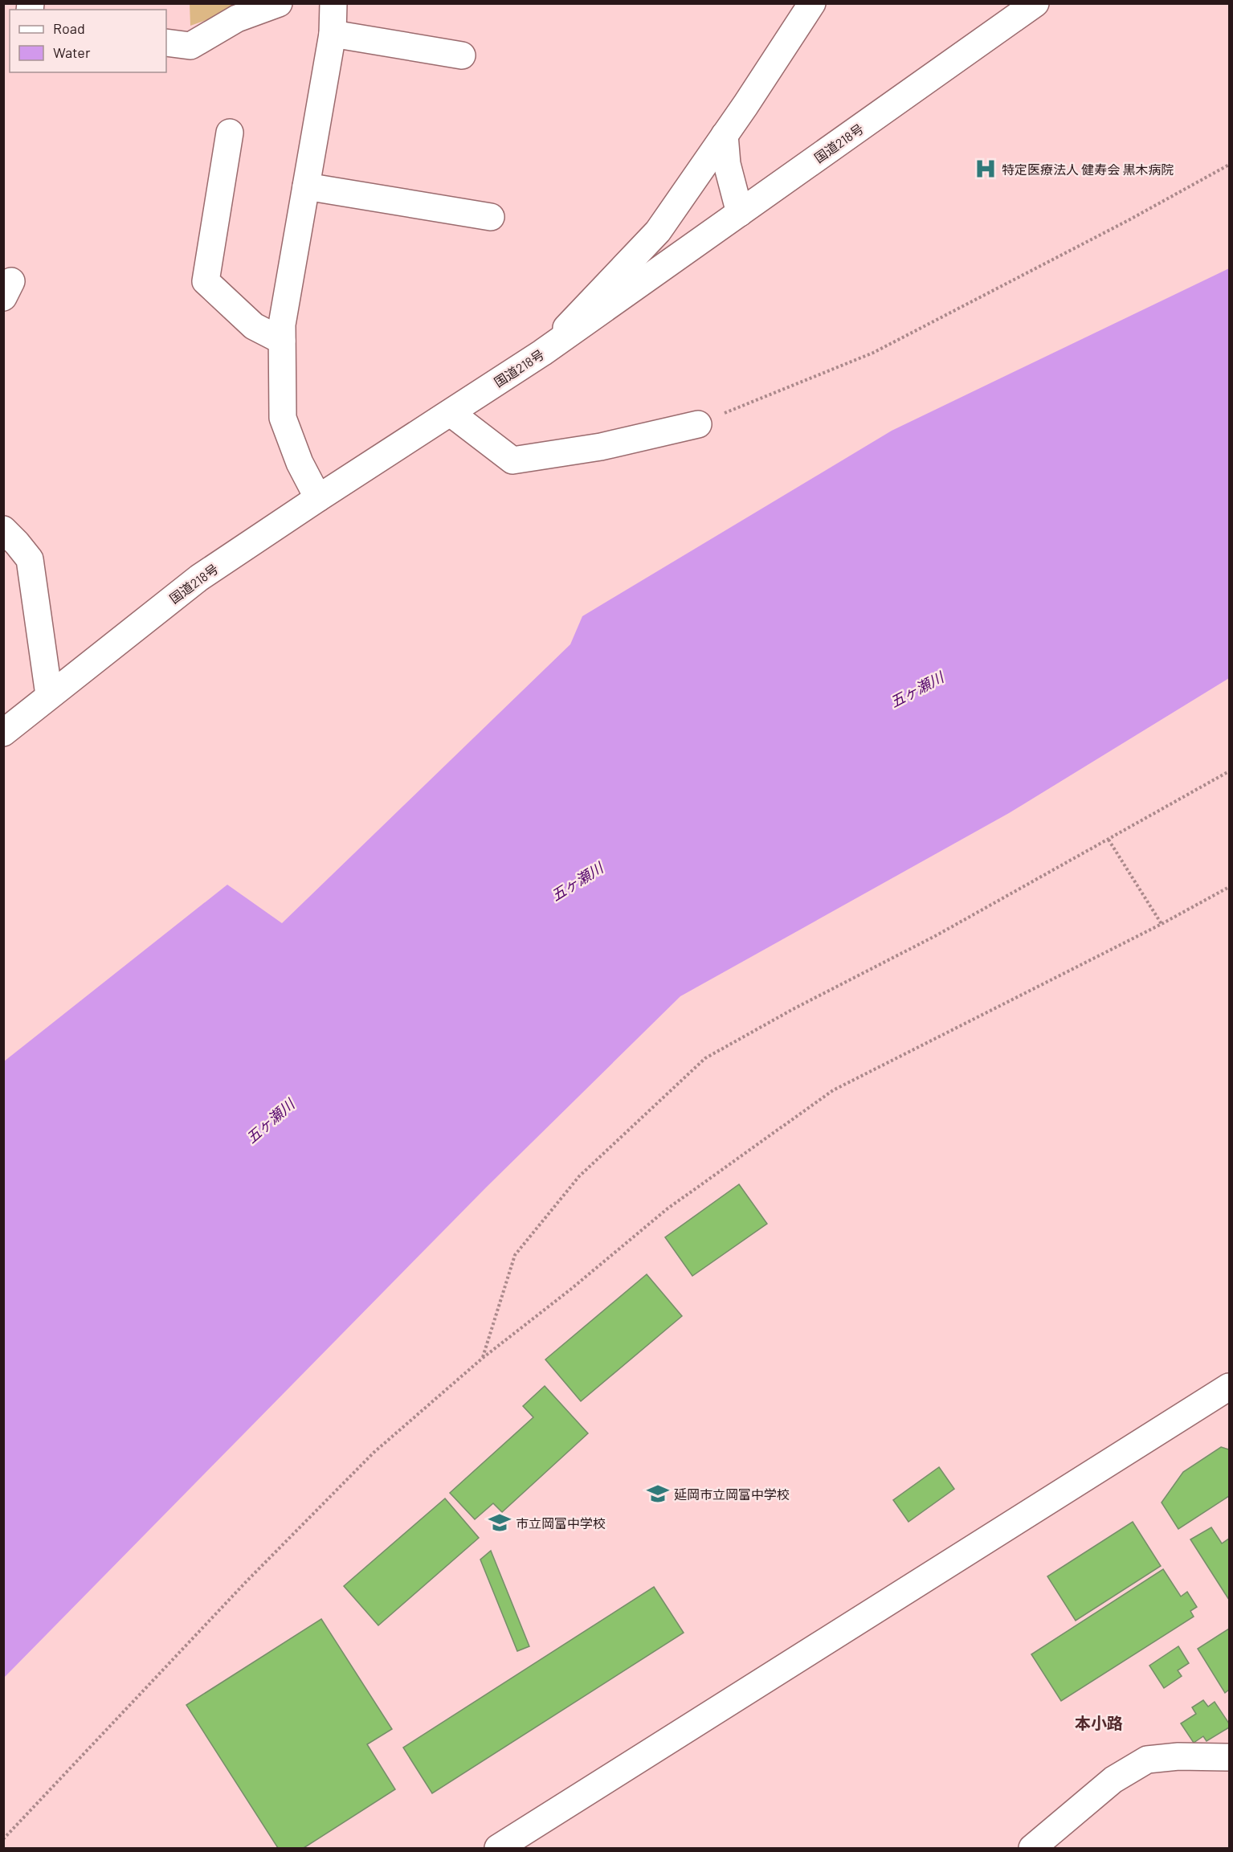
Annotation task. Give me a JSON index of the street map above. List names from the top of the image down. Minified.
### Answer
{"streets":{"main road":["国道218号"]},"districts":["本小路"],"water":["五ヶ瀬川"],"places":{"hospital":["特定医療法人 健寿会 黒木病院"],"school or university":["延岡市立岡富中学校","市立岡富中学校"]},"legend":["Road","Water"]}
